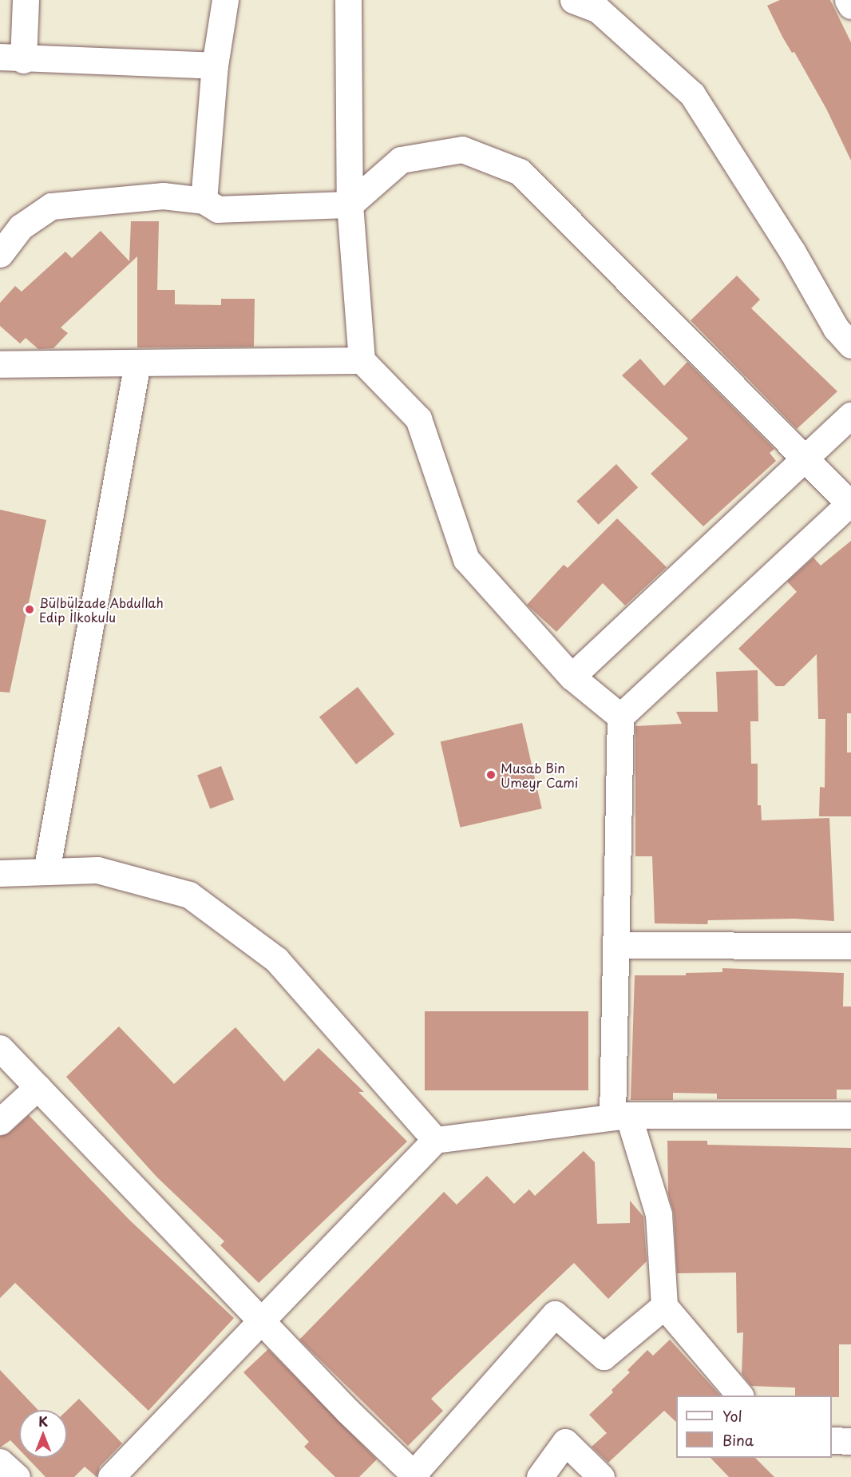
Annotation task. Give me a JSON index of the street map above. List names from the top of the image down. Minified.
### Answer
{"places":["Bülbülzade Abdullah Edip İlkokulu","Musab Bin Umeyr Cami"],"legend":["Yol","Bina"],"north":"top"}
